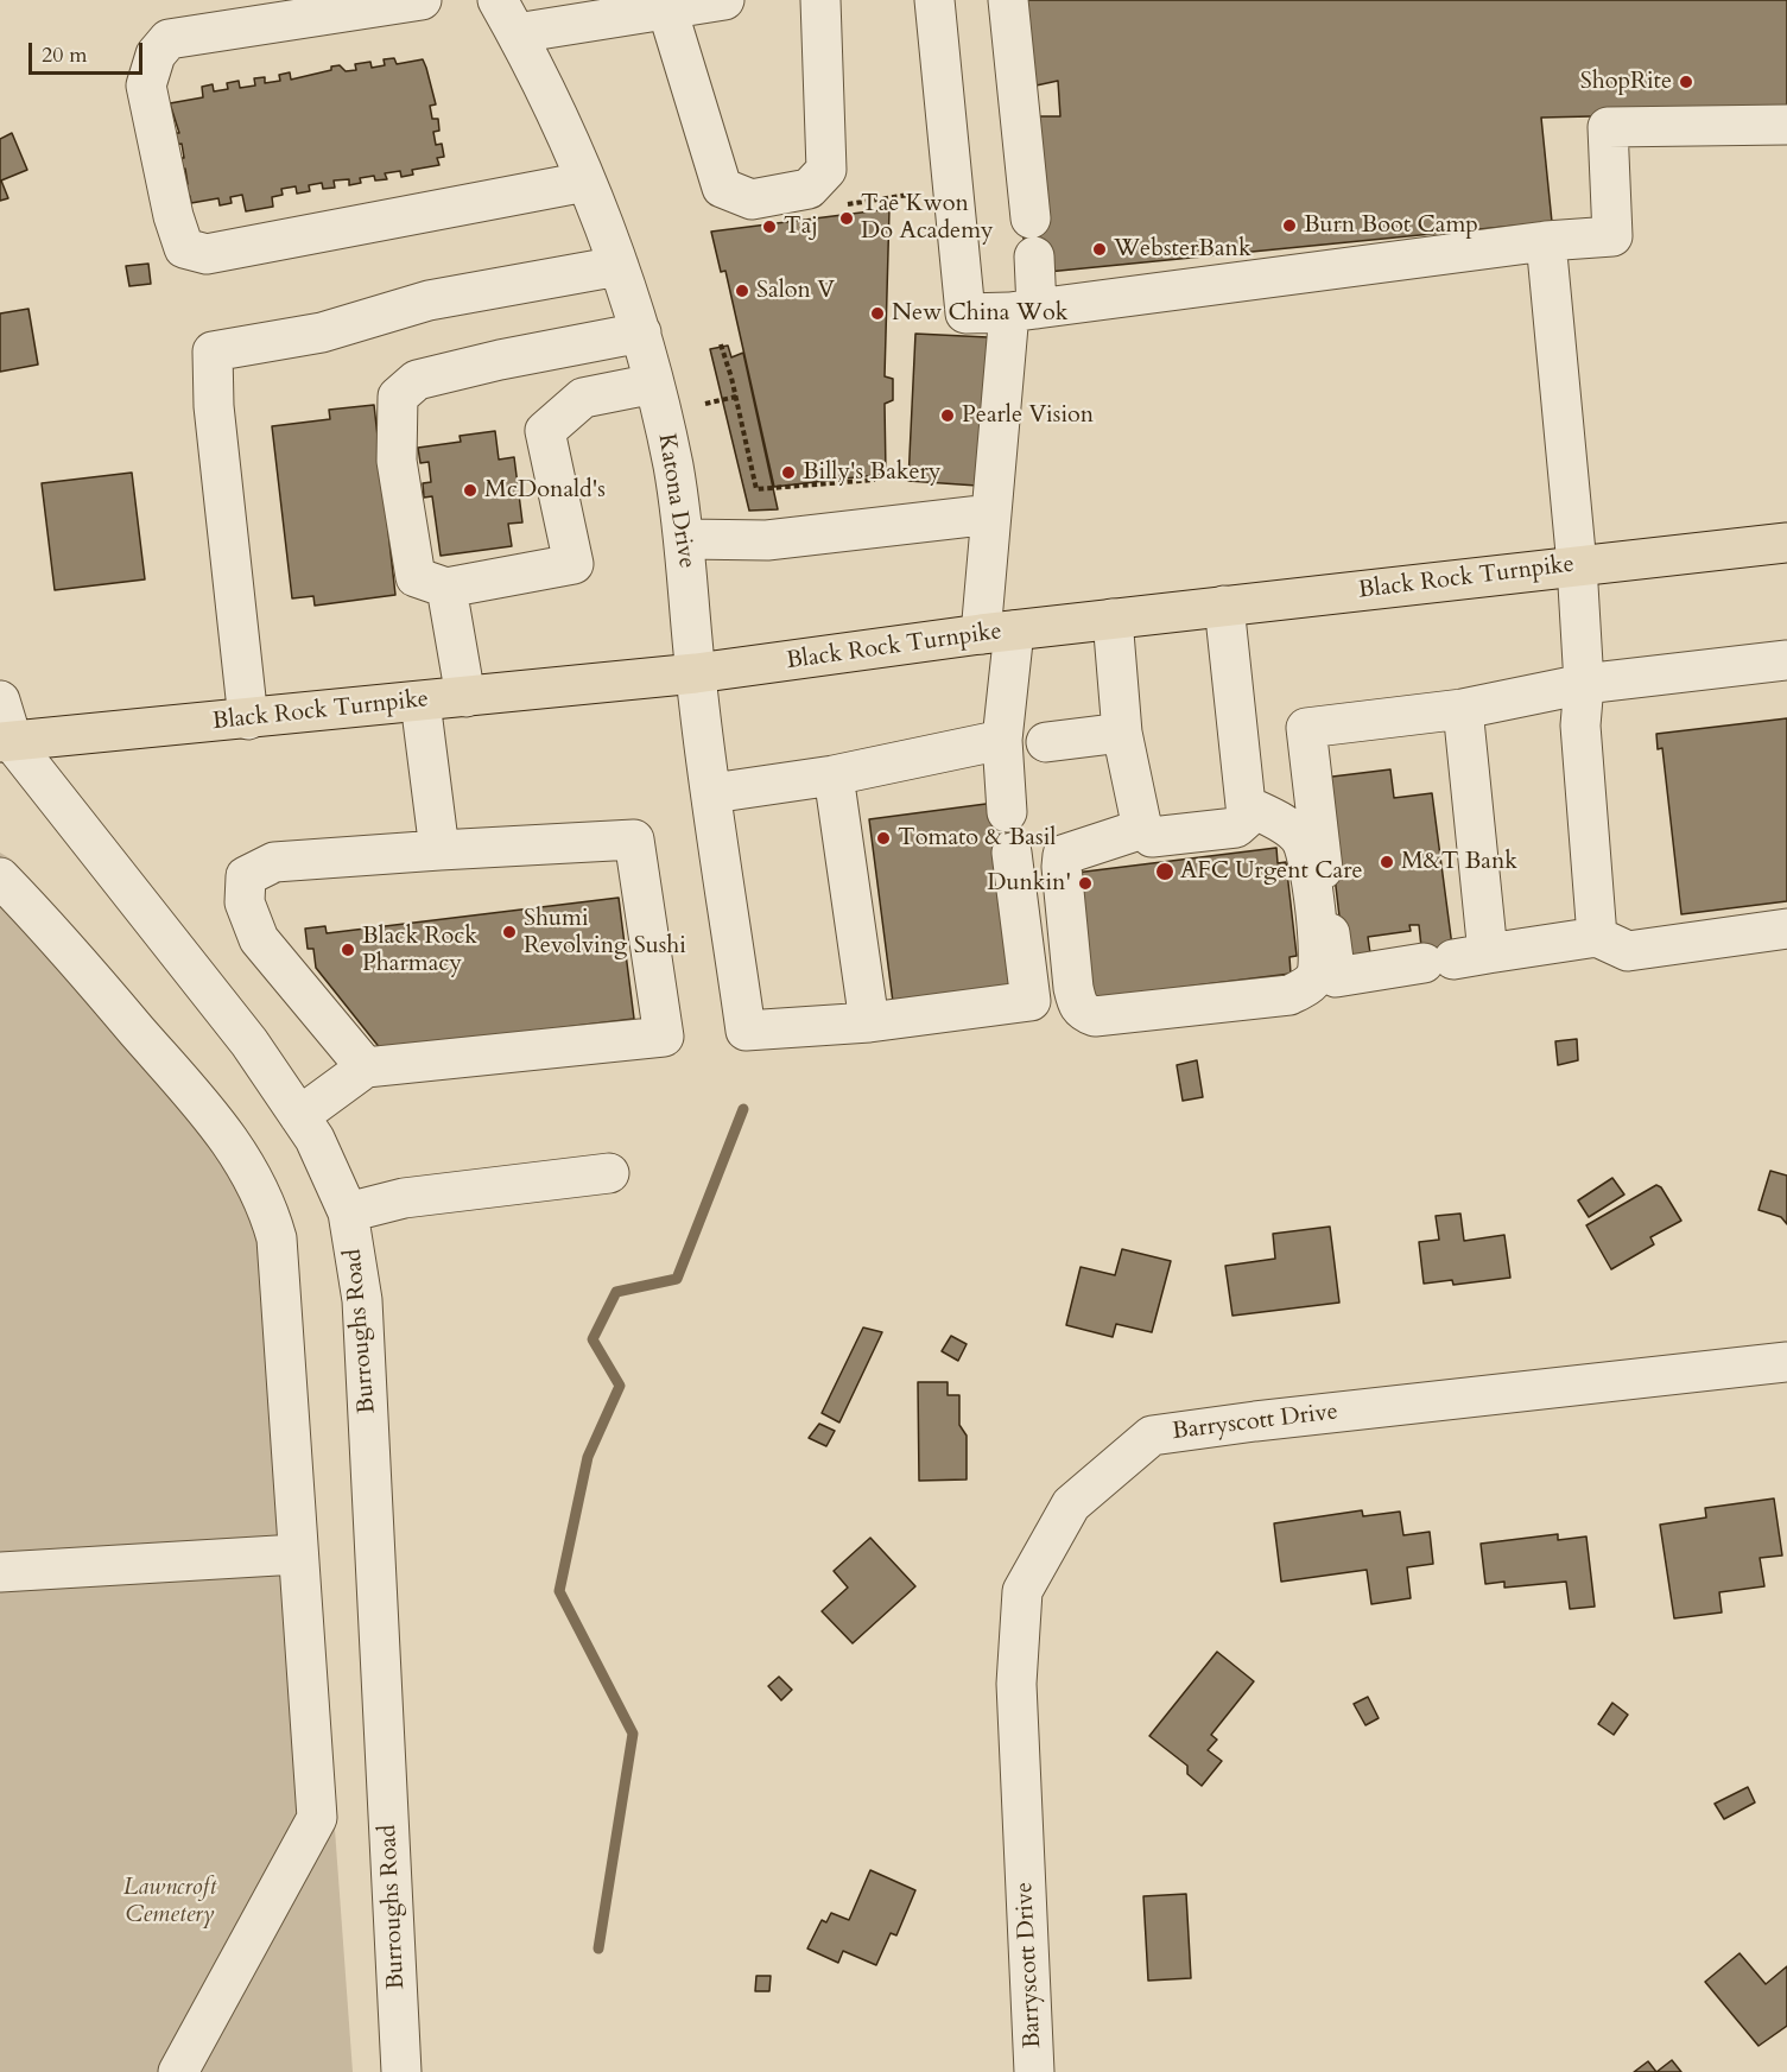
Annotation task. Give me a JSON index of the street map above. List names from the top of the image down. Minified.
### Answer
{"streets":{"main road":["Black Rock Turnpike"],"street":["Katona Drive","Burroughs Road","Barryscott Drive"]},"crossings":[["Katona Drive","Black Rock Turnpike"],["Black Rock Turnpike","Burroughs Road"]],"parks":["Lawncroft Cemetery"],"places":["ShopRite","Tae Kwon Do Academy","Burn Boot Camp","Taj","WebsterBank","Salon V","New China Wok","Pearle Vision","Billy's Bakery","McDonald's","Tomato & Basil","M&T Bank","AFC Urgent Care","Dunkin'","Shumi Revolving Sushi","Black Rock Pharmacy"],"scale_bar":"20 m"}
